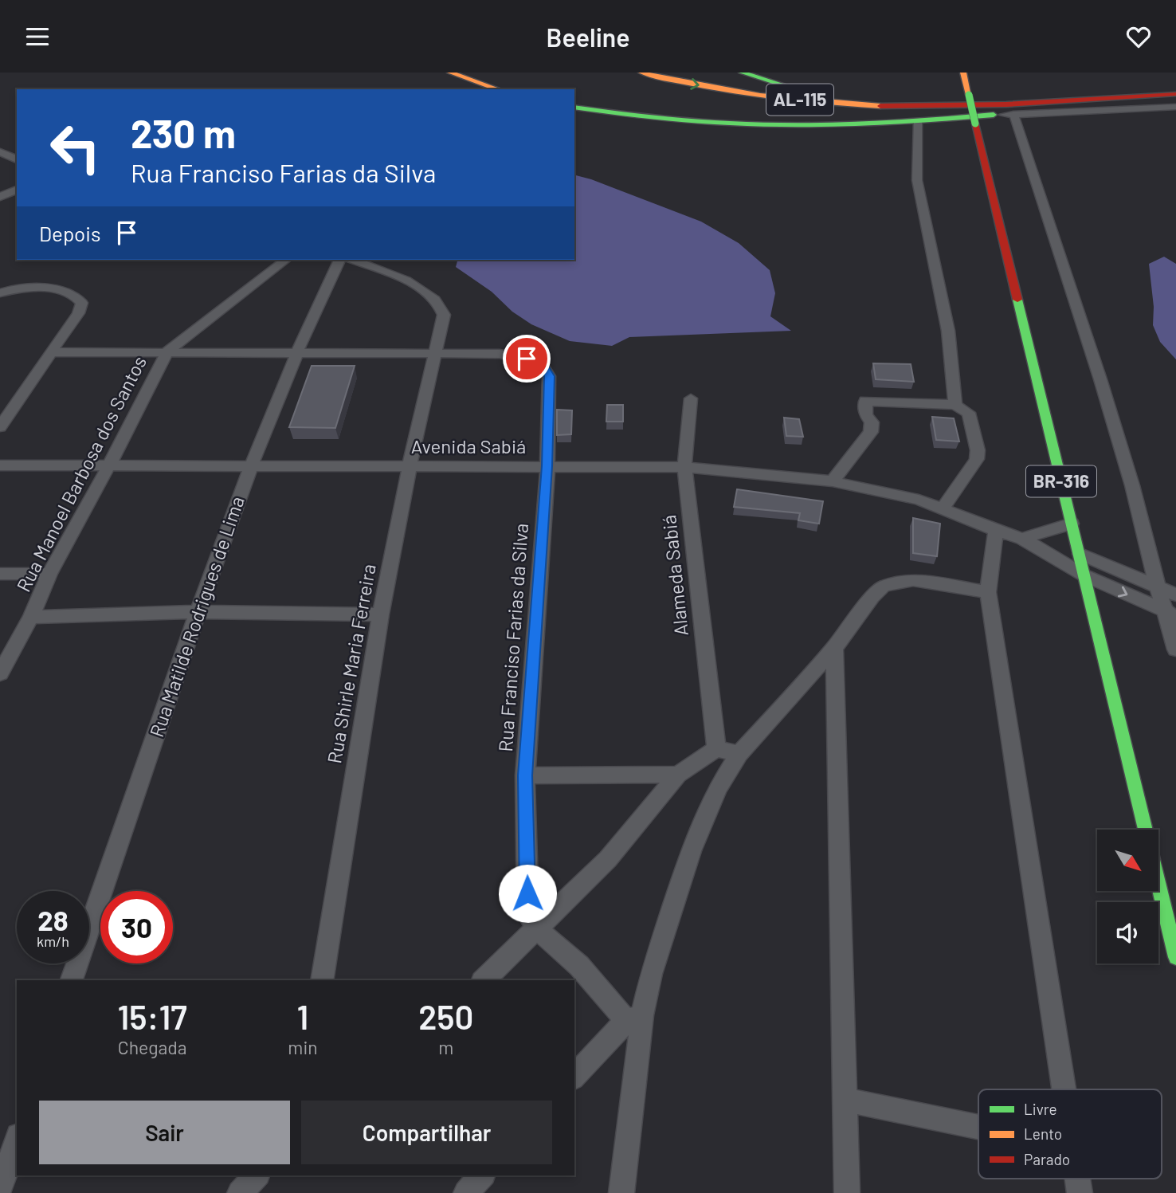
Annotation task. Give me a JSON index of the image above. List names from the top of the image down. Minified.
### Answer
{"streets":{"main road":["AL-115","BR-316"],"street":["Avenida Sabiá","Rua Manoel Barbosa dos Santos","Alameda Sabiá","Rua Matilde Rodrigues de Lima","Rua Franciso Farias da Silva","Rua Shirle Maria Ferreira"]},"crossings":[["Avenida Sabiá","Rua Manoel Barbosa dos Santos"],["Avenida Sabiá","BR-316"],["Avenida Sabiá","Alameda Sabiá"],["Avenida Sabiá","Rua Matilde Rodrigues de Lima"],["Avenida Sabiá","Rua Franciso Farias da Silva"],["Avenida Sabiá","Rua Shirle Maria Ferreira"],["Rua Franciso Farias da Silva","Rua Shirle Maria Ferreira"]],"legend":["Livre","Lento","Parado"],"north":"bottom right","page":{"header":"Beeline","turn":["230 m","Rua Franciso Farias da Silva"],"then":"Depois","speed":"28 km/h","limit":"30","eta":["15:17","Chegada","1","min","250","m"],"buttons":["Sair","Compartilhar"]}}
